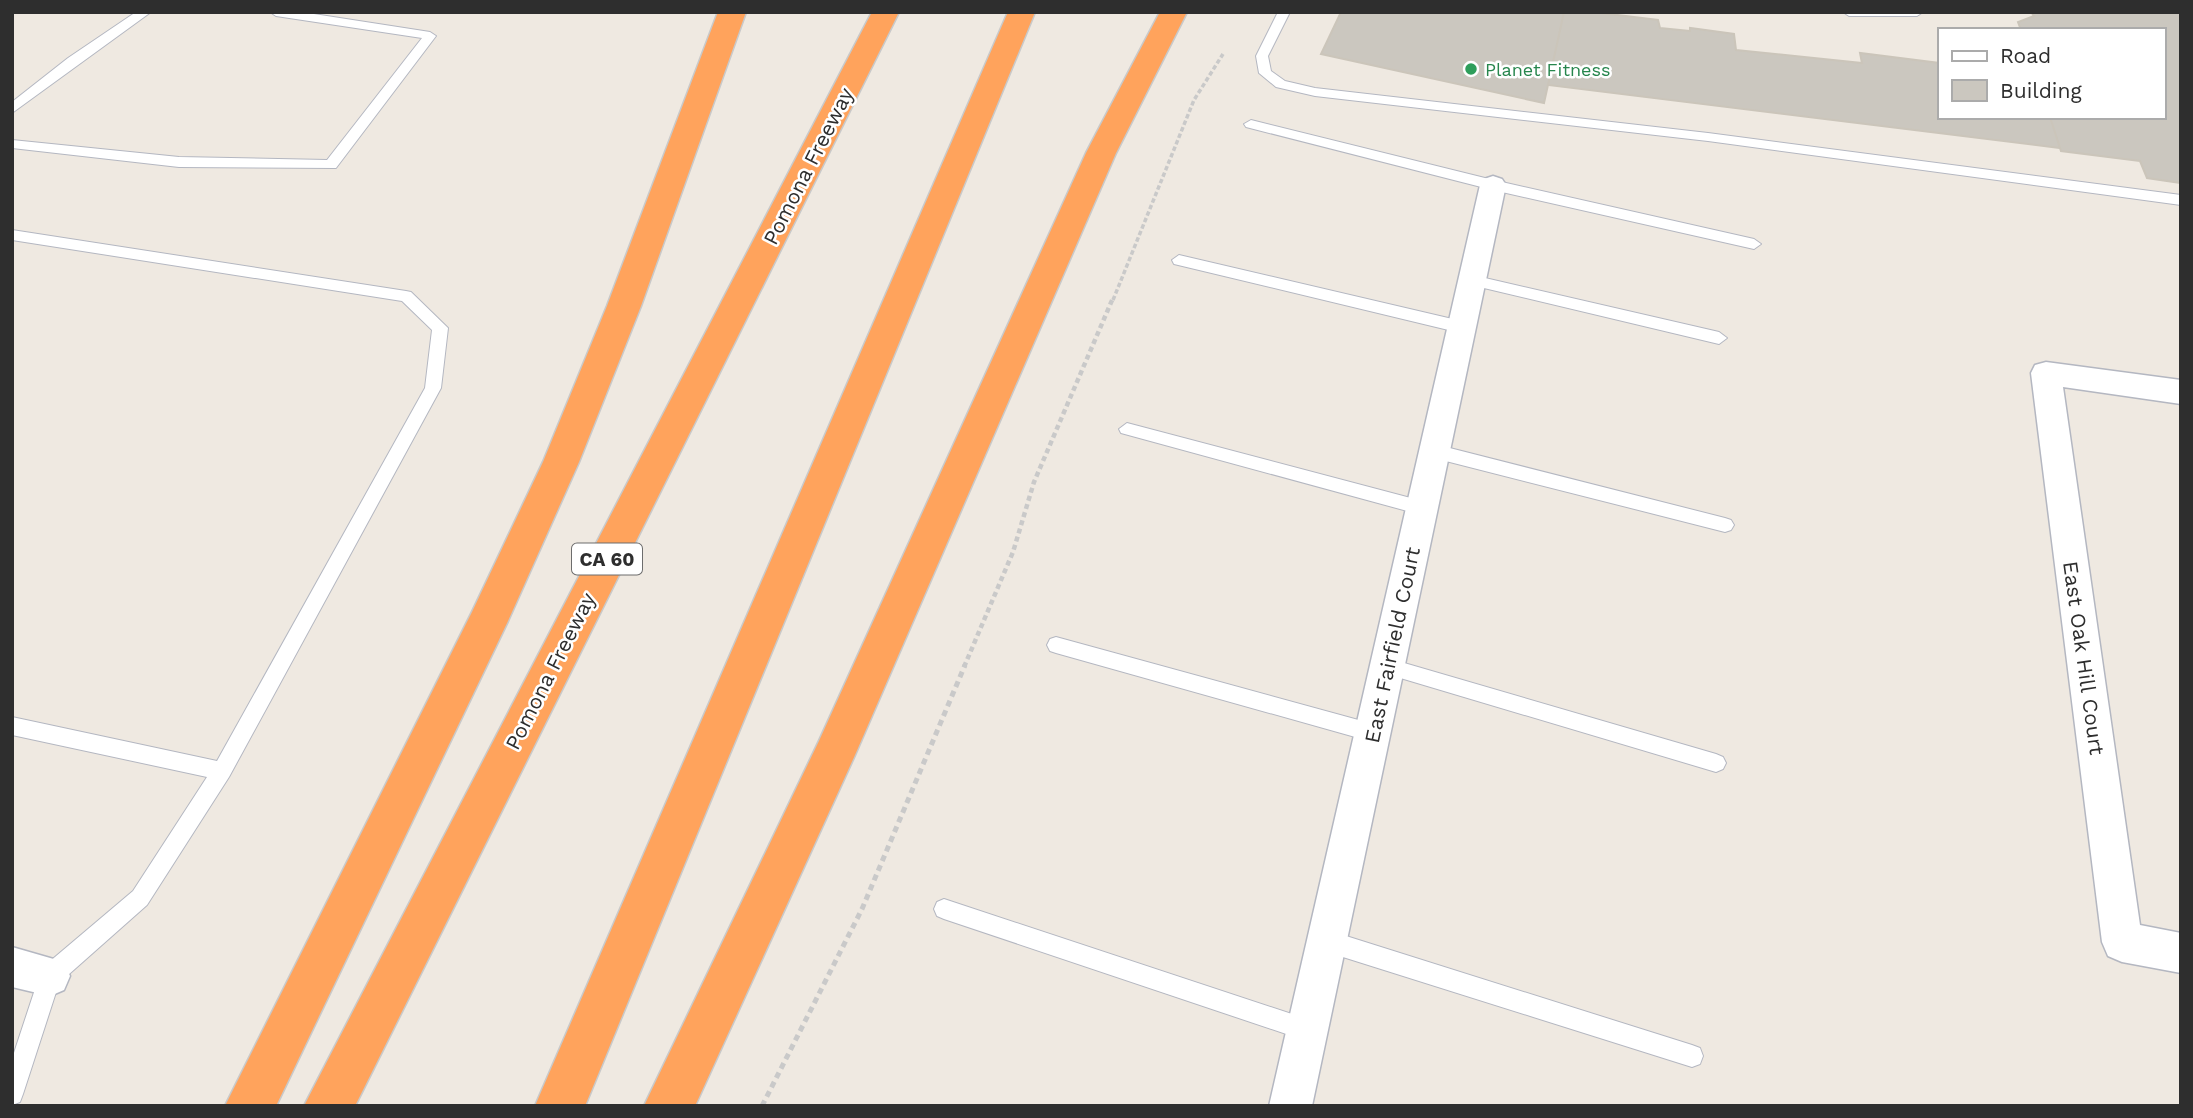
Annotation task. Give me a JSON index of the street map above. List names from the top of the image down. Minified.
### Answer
{"streets":{"highway":["Pomona Freeway","CA 60"],"street":["East Fairfield Court","East Oak Hill Court"]},"places":["Planet Fitness"],"legend":["Road","Building"]}
